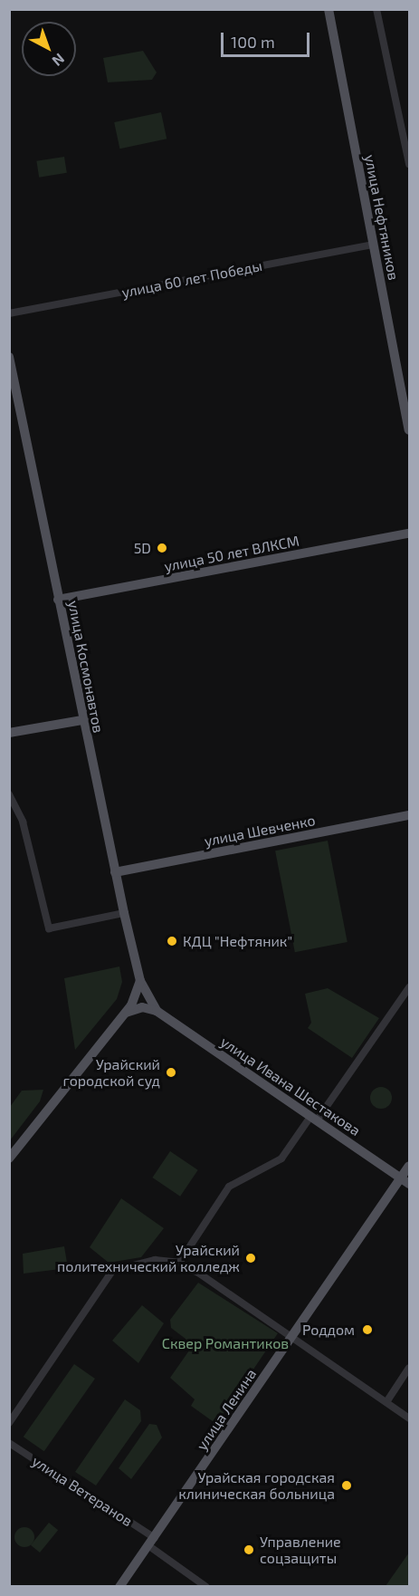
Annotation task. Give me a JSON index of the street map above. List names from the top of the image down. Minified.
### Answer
{"streets":{"main road":["улица Нефтяников","улица 50 лет ВЛКСМ","улица Космонавтов","улица Шевченко","улица Ивана Шестакова","улица Ленина"],"street":["улица 60 лет Победы","улица Ветеранов"]},"crossings":[["улица Нефтяников","улица 60 лет Победы"],["улица 50 лет ВЛКСМ","улица Космонавтов"],["улица Космонавтов","улица Шевченко"],["улица Космонавтов","улица Ивана Шестакова"],["улица Ивана Шестакова","улица Ленина"],["улица Ленина","улица Ветеранов"]],"parks":["Сквер Романтиков"],"places":["5D","КДЦ \"Нефтяник\"","Урайский городской суд","Урайский политехнический колледж","Роддом","Урайская городская клиническая больница","Управление соцзащиты"],"scale_bar":"100 m","north":"bottom right"}
